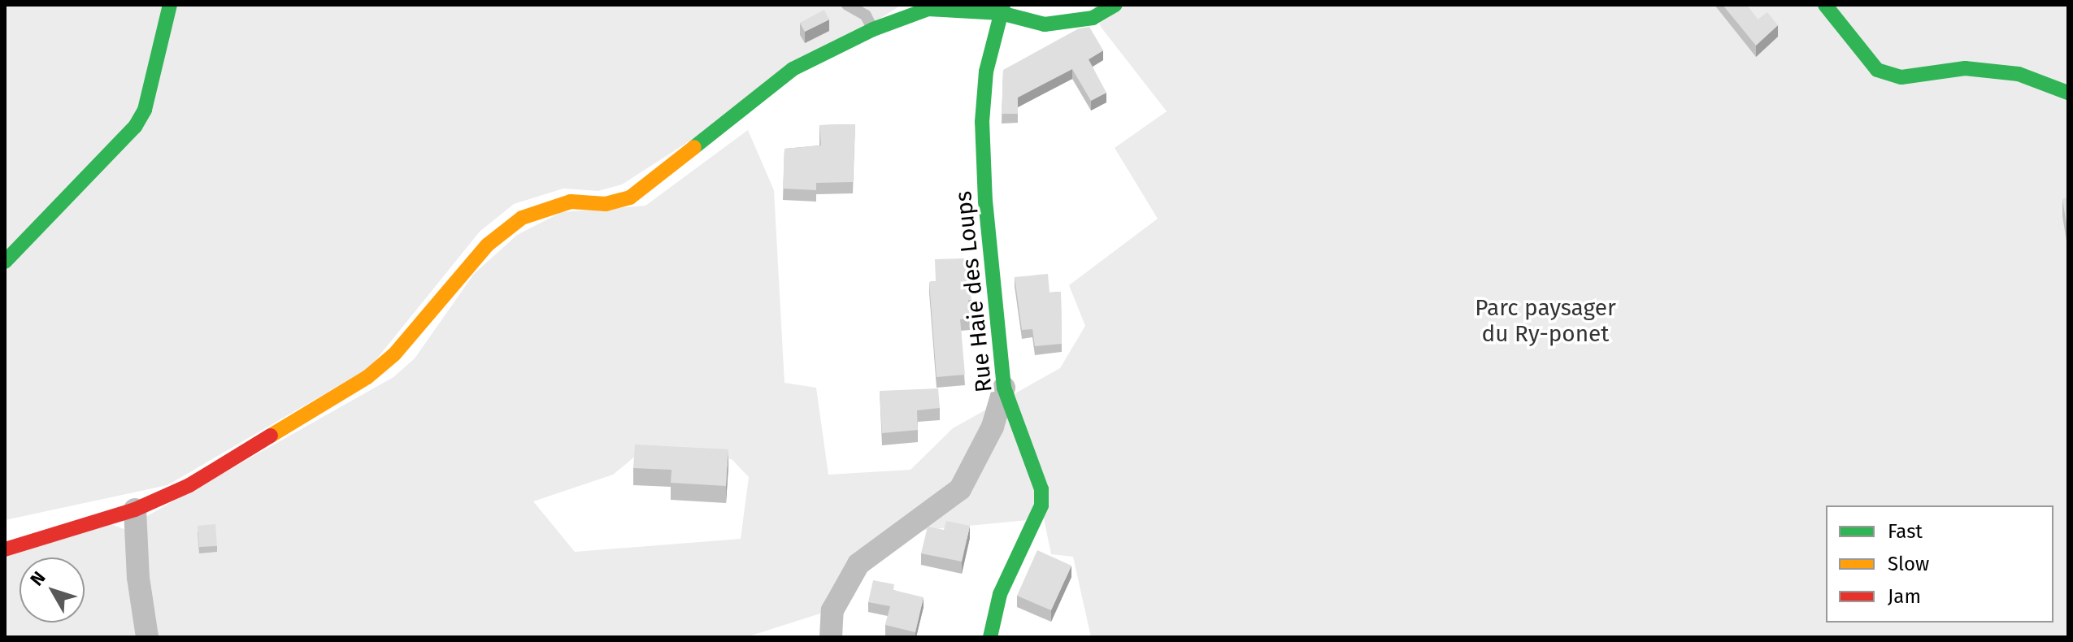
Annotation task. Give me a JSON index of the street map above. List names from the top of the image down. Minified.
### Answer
{"streets":{"street":["Rue Haie des Loups"]},"parks":["Parc paysager du Ry-ponet"],"legend":["Fast","Slow","Jam"],"north":"top left"}
